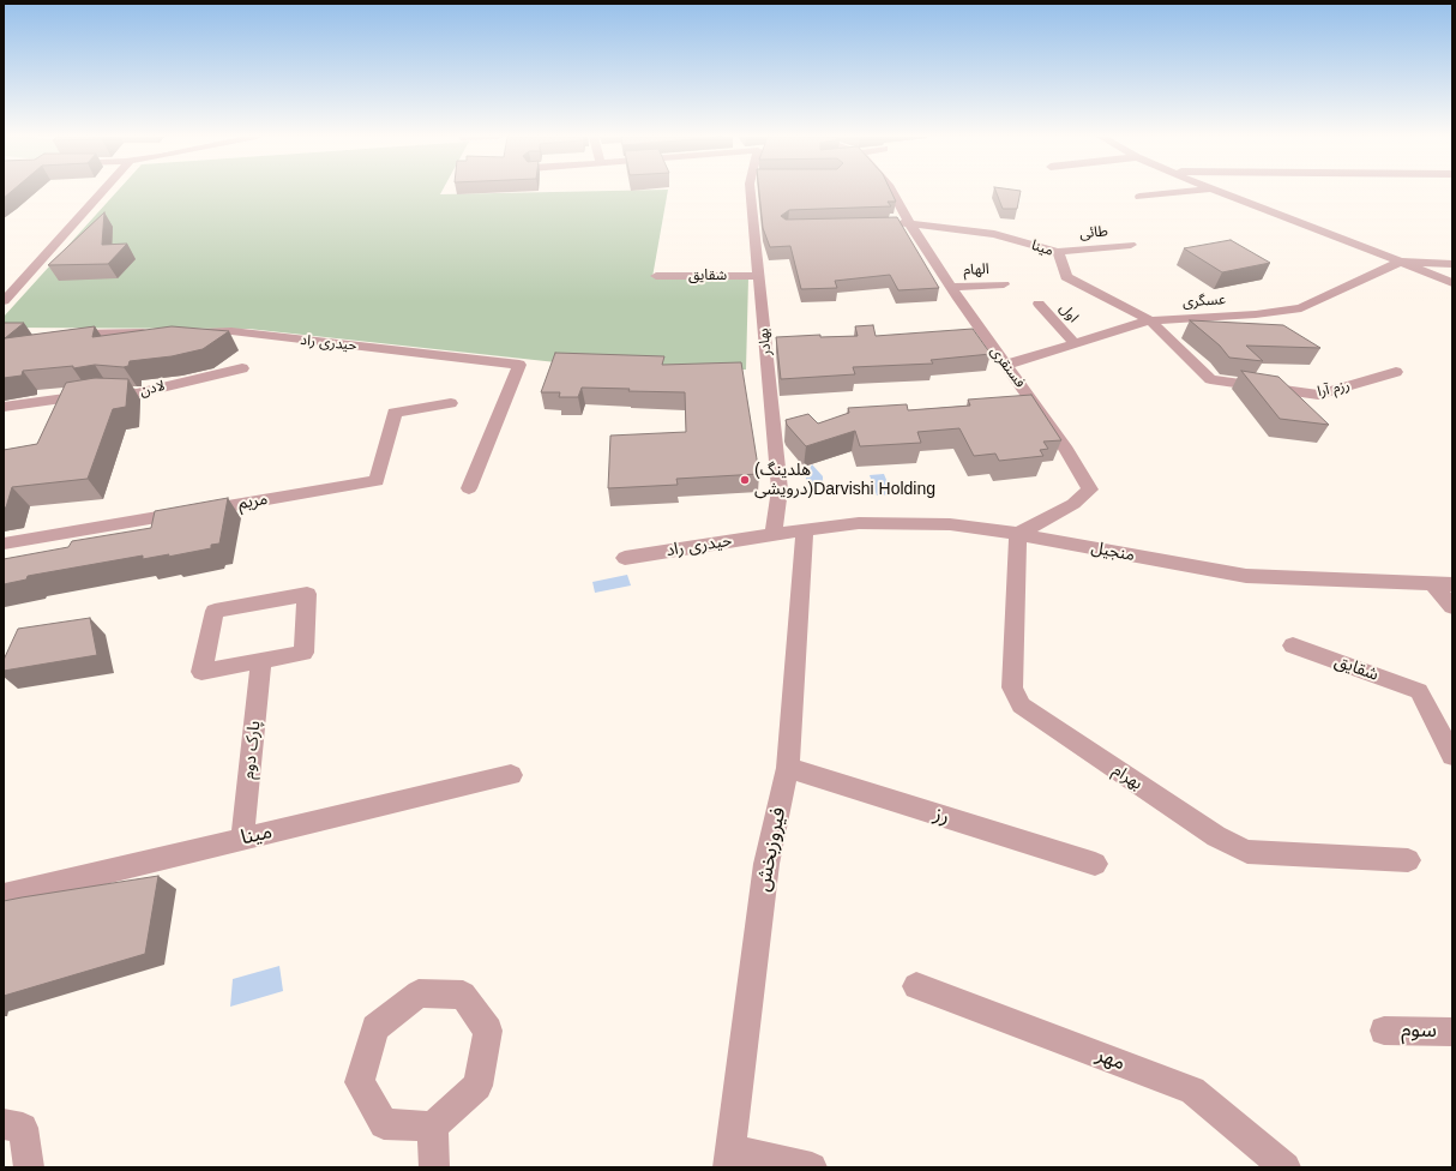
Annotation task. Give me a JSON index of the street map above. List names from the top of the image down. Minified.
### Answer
{"streets":{"street":["طائی","مینا","الهام","شقایق","عسگری","اول","بهادر","حیدری راد","فسنقری","لادن","رزم آرا","مریم","منجیل","پارک دوم","بهرام","رز","فیروزبخش","سوم","مهر"]},"crossings":[["طائی","مینا"],["مینا","عسگری"],["مینا","فسنقری"],["مینا","رزم آرا"],["مینا","پارک دوم"],["الهام","فسنقری"],["شقایق","بهادر"],["عسگری","اول"],["عسگری","فسنقری"],["عسگری","رزم آرا"],["بهادر","حیدری راد"],["بهادر","منجیل"],["حیدری راد","منجیل"],["فسنقری","منجیل"],["فسنقری","بهرام"],["منجیل","بهرام"],["منجیل","فیروزبخش"],["رز","فیروزبخش"]],"places":["(هلدینگ درویشی)Darvishi Holding"]}
